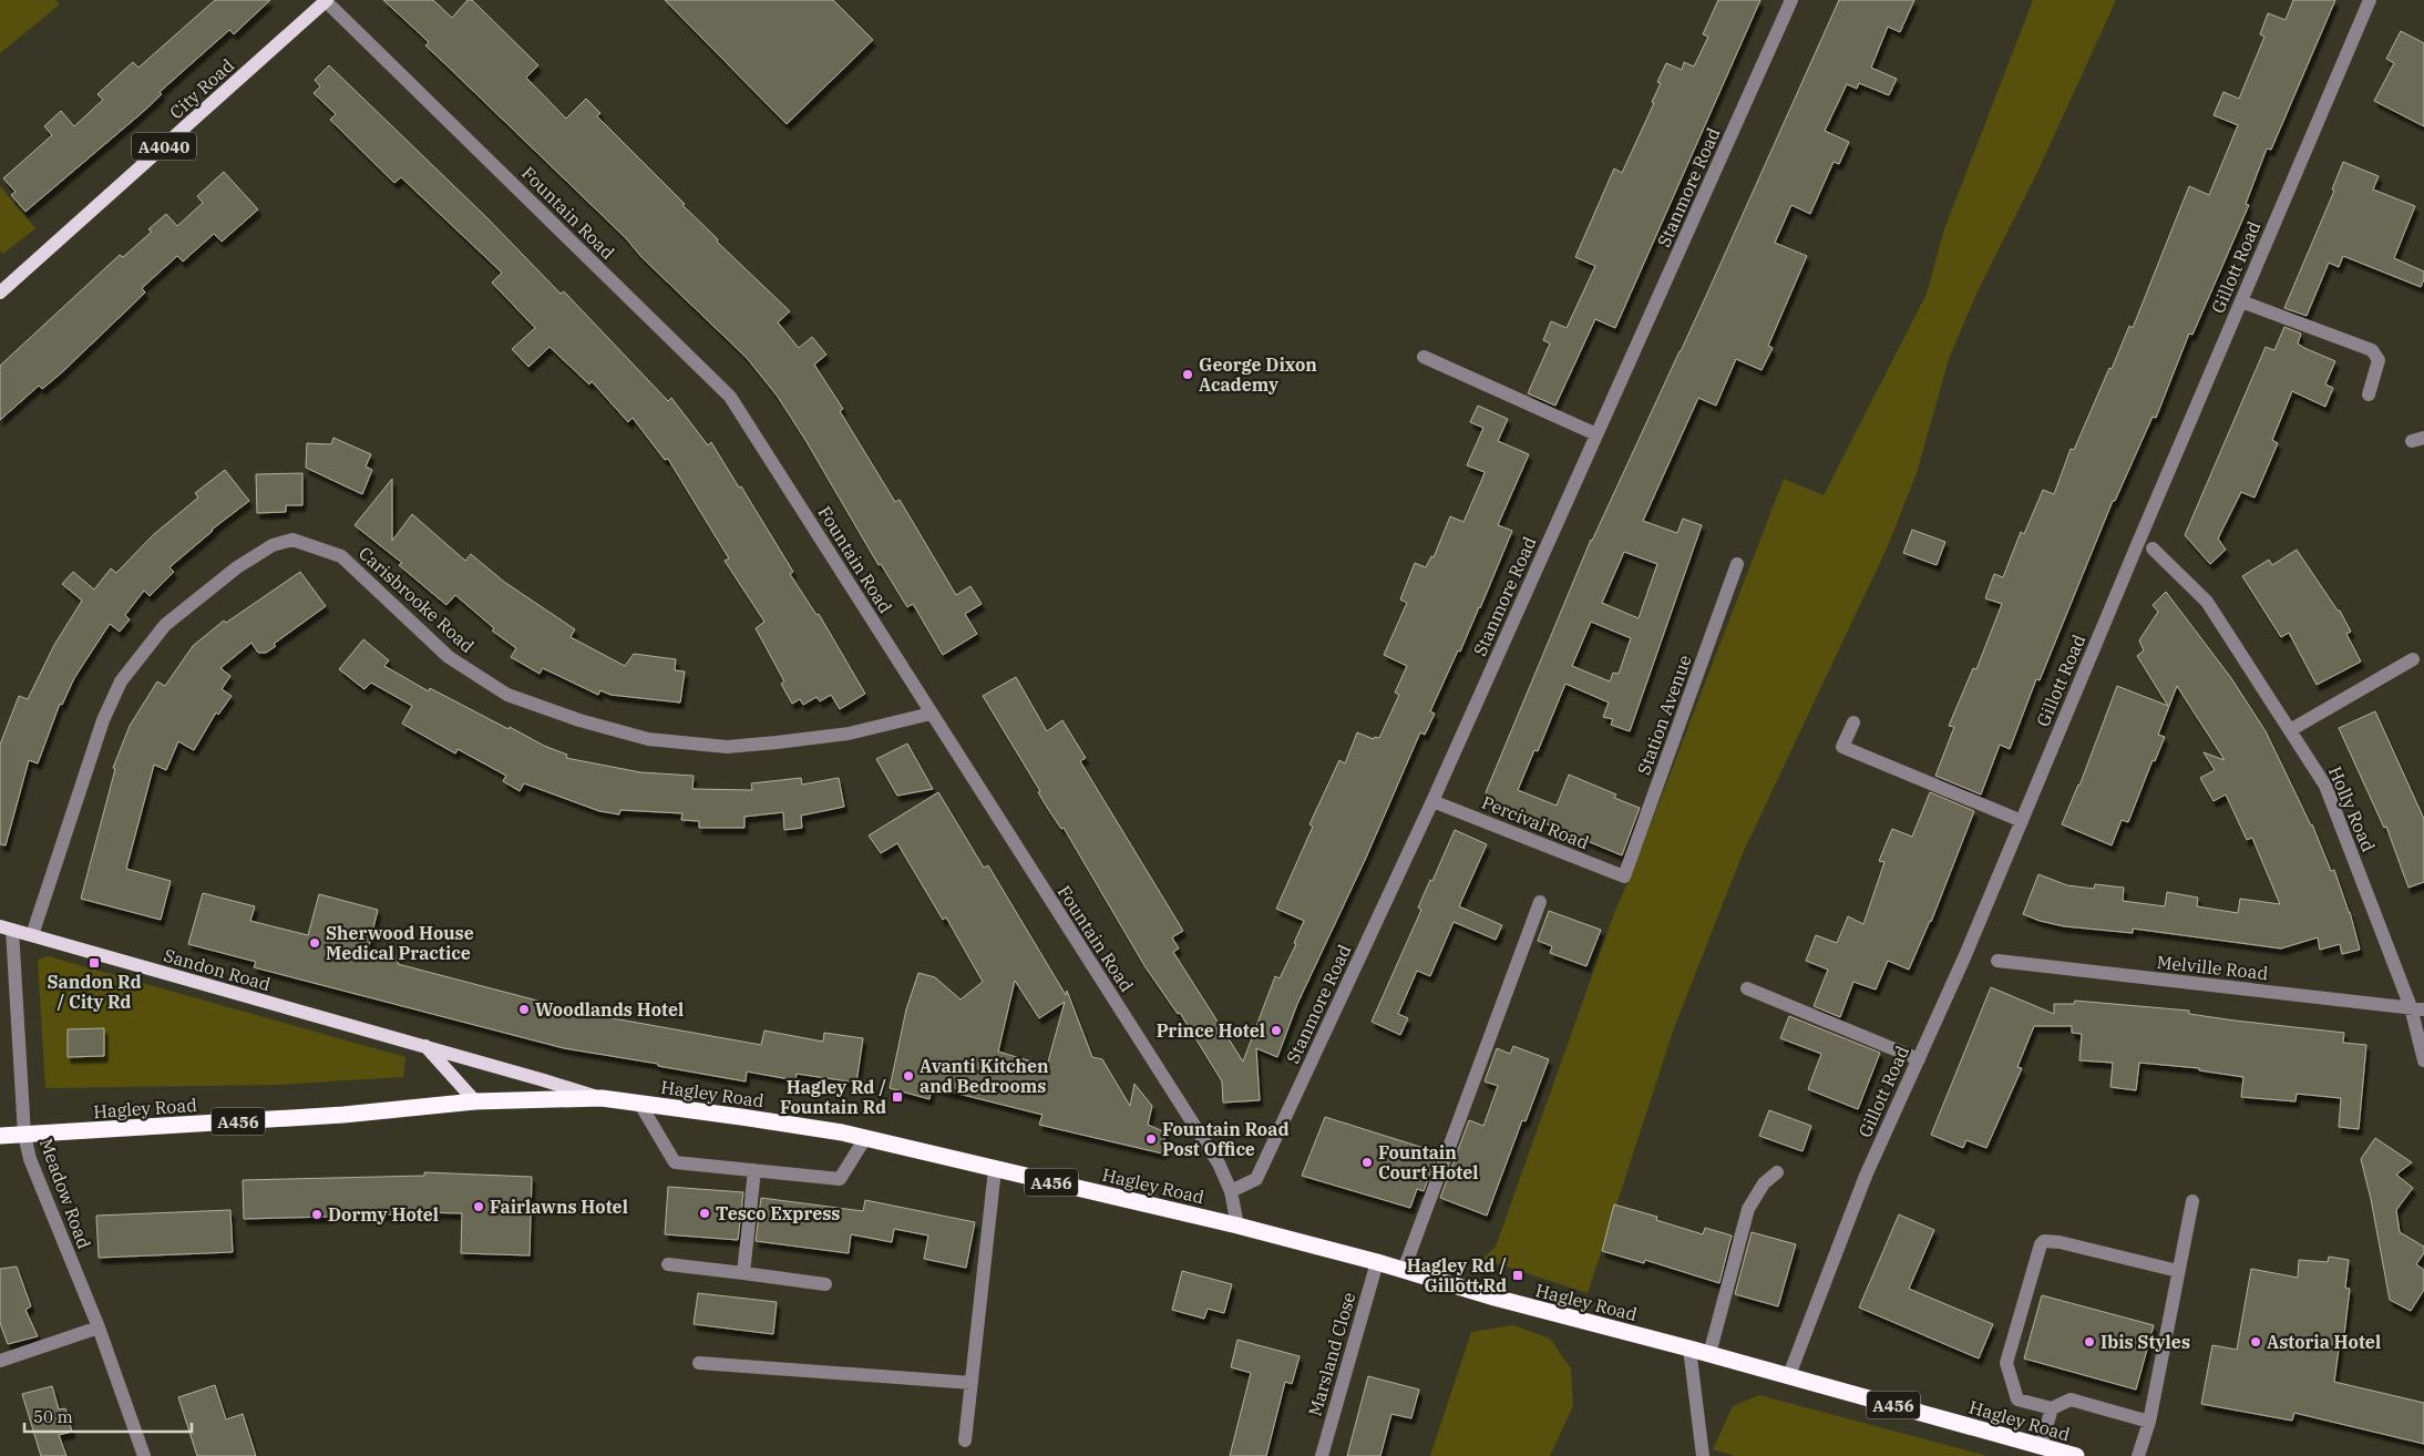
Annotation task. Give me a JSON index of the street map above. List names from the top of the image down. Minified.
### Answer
{"streets":{"highway":["Hagley Road","A456"],"main road":["City Road","A4040","Sandon Road"],"street":["Stanmore Road","Fountain Road","Gillott Road","Carisbrooke Road","Station Avenue","Holly Road","Percival Road","Melville Road","Meadow Road","Marsland Close"]},"crossings":[["City Road","Fountain Road"],["Stanmore Road","Fountain Road"],["Stanmore Road","Percival Road"],["Fountain Road","Carisbrooke Road"],["Fountain Road","Hagley Road"],["Gillott Road","Hagley Road"],["Carisbrooke Road","Sandon Road"],["Station Avenue","Percival Road"],["Holly Road","Melville Road"],["Sandon Road","Hagley Road"],["Sandon Road","Meadow Road"],["Hagley Road","Meadow Road"],["Hagley Road","Marsland Close"]],"places":{"other":["George Dixon Academy","Sherwood House Medical Practice","Woodlands Hotel","Prince Hotel","Avanti Kitchen and Bedrooms","Fountain Road Post Office","Fountain Court Hotel","Fairlawns Hotel","Tesco Express","Dormy Hotel","Ibis Styles","Astoria Hotel"],"transit":["Sandon Rd / City Rd","Hagley Rd / Fountain Rd","Hagley Rd / Gillott Rd"]},"scale_bar":"50 m"}
